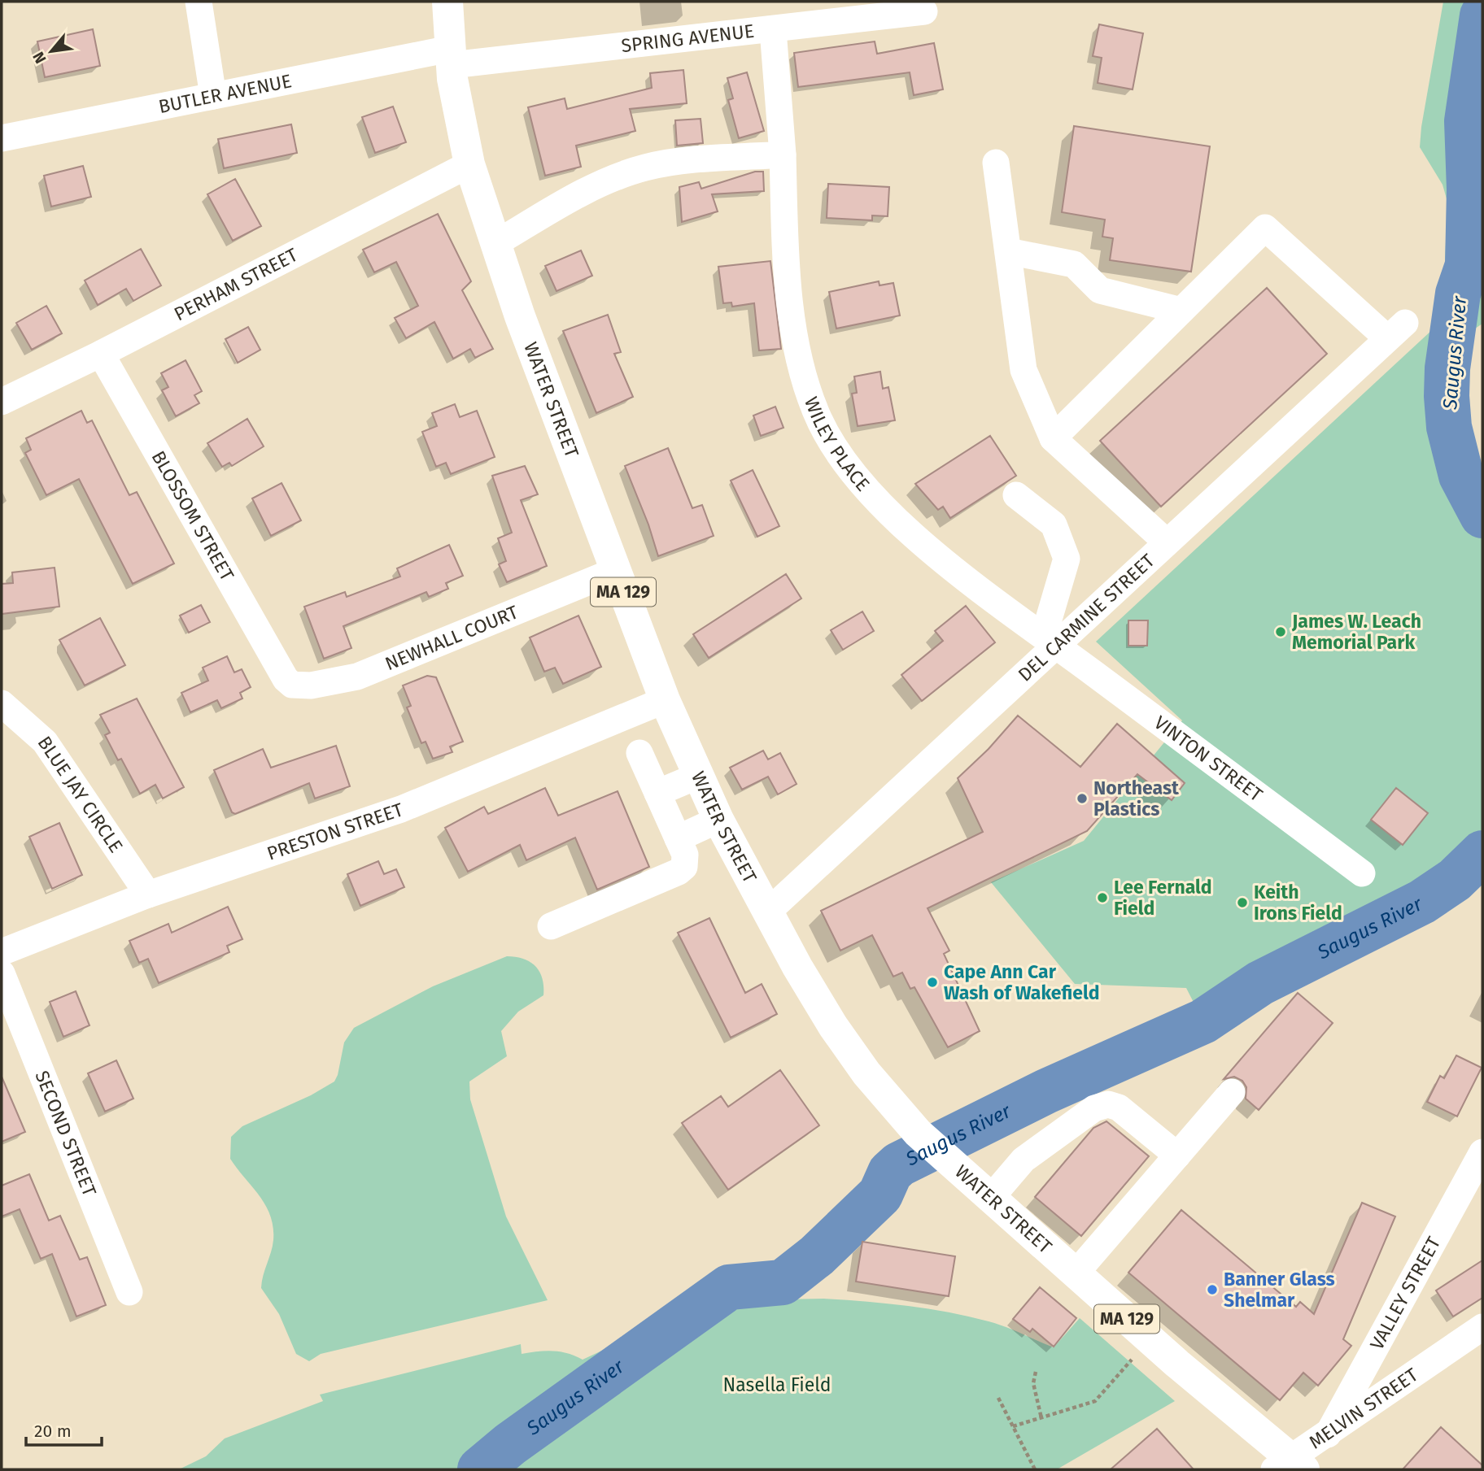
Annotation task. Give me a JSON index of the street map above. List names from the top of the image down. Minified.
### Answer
{"streets":{"main road":["WATER STREET","MA 129"],"street":["SPRING AVENUE","BUTLER AVENUE","PERHAM STREET","WILEY PLACE","BLOSSOM STREET","DEL CARMINE STREET","NEWHALL COURT","VINTON STREET","BLUE JAY CIRCLE","PRESTON STREET","SECOND STREET","VALLEY STREET","MELVIN STREET"]},"crossings":[["SPRING AVENUE","BUTLER AVENUE"],["SPRING AVENUE","WATER STREET"],["SPRING AVENUE","WILEY PLACE"],["BUTLER AVENUE","WATER STREET"],["PERHAM STREET","WATER STREET"],["PERHAM STREET","BLOSSOM STREET"],["WATER STREET","DEL CARMINE STREET"],["WATER STREET","NEWHALL COURT"],["WATER STREET","PRESTON STREET"],["WATER STREET","MELVIN STREET"],["WILEY PLACE","DEL CARMINE STREET"],["WILEY PLACE","VINTON STREET"],["BLOSSOM STREET","NEWHALL COURT"],["DEL CARMINE STREET","VINTON STREET"],["BLUE JAY CIRCLE","PRESTON STREET"],["VALLEY STREET","MELVIN STREET"]],"water":["Saugus River"],"parks":["Nasella Field"],"places":["James W. Leach Memorial Park","Northeast Plastics","Lee Fernald Field","Keith Irons Field","Cape Ann Car Wash of Wakefield","Banner Glass Shelmar"],"scale_bar":"20 m","north":"bottom left"}
